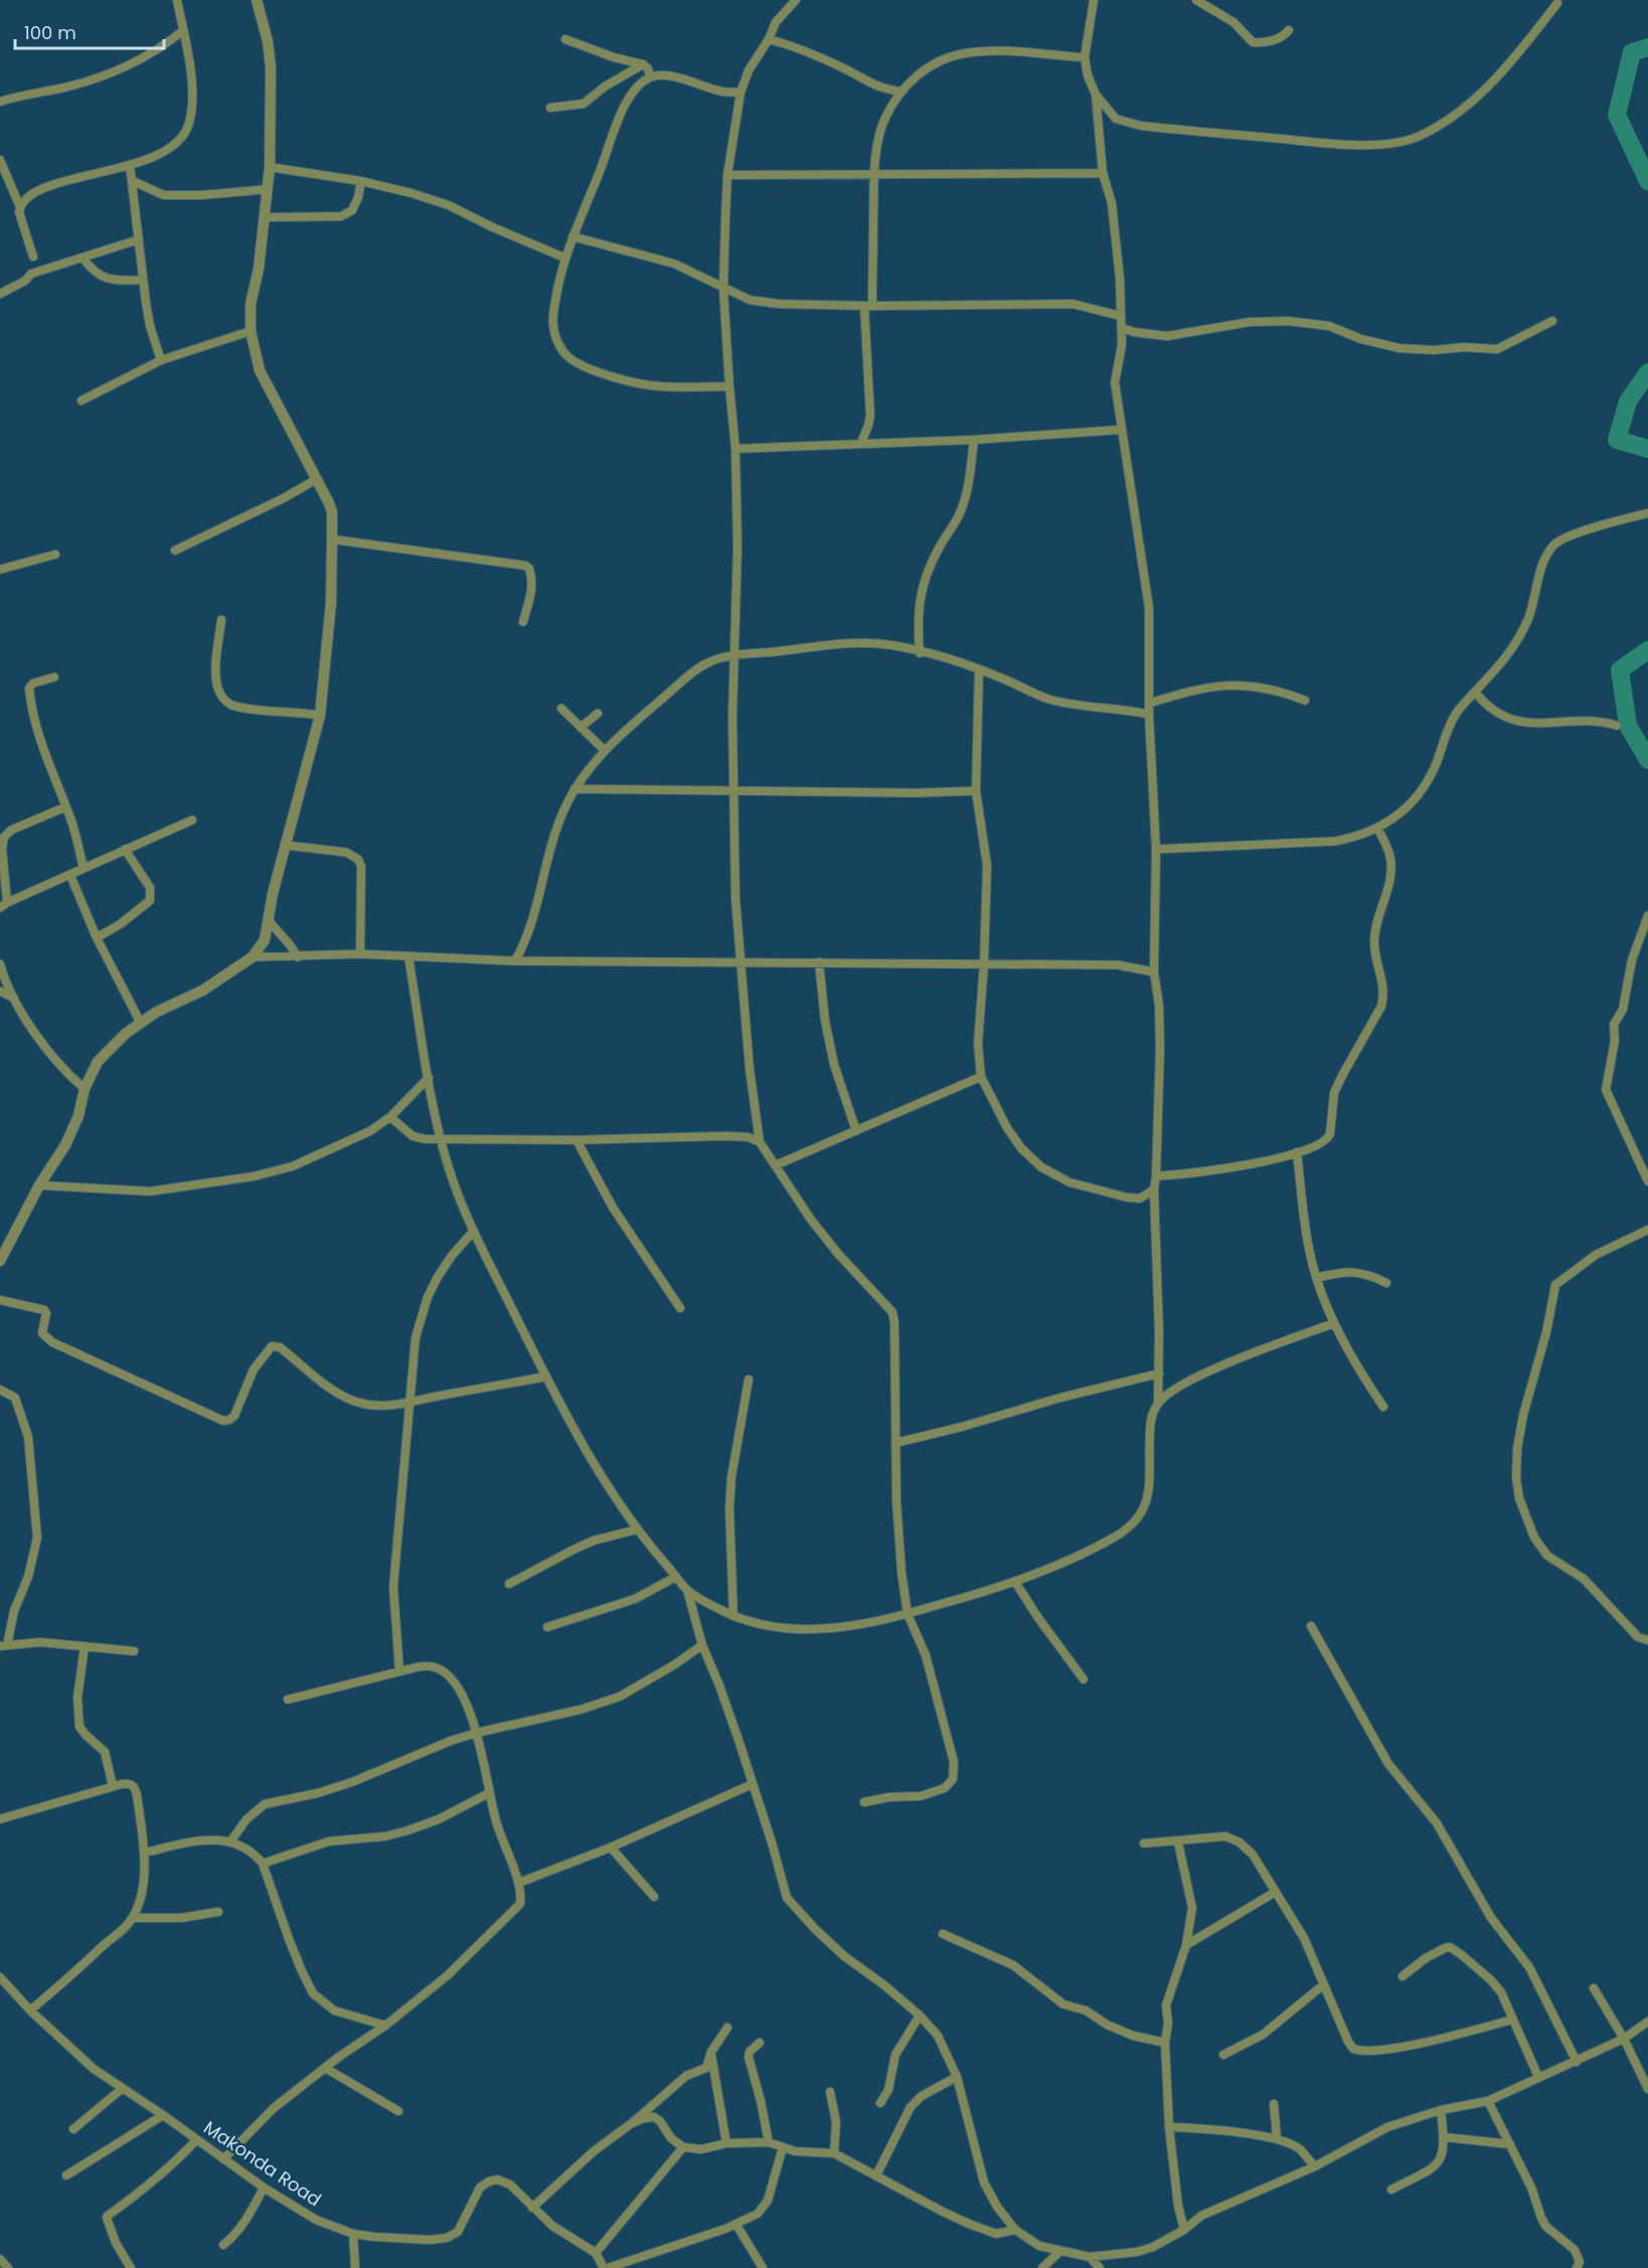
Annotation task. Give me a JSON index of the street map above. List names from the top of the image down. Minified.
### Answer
{"streets":{"street":["Makonda Road"]},"scale_bar":"100 m"}
